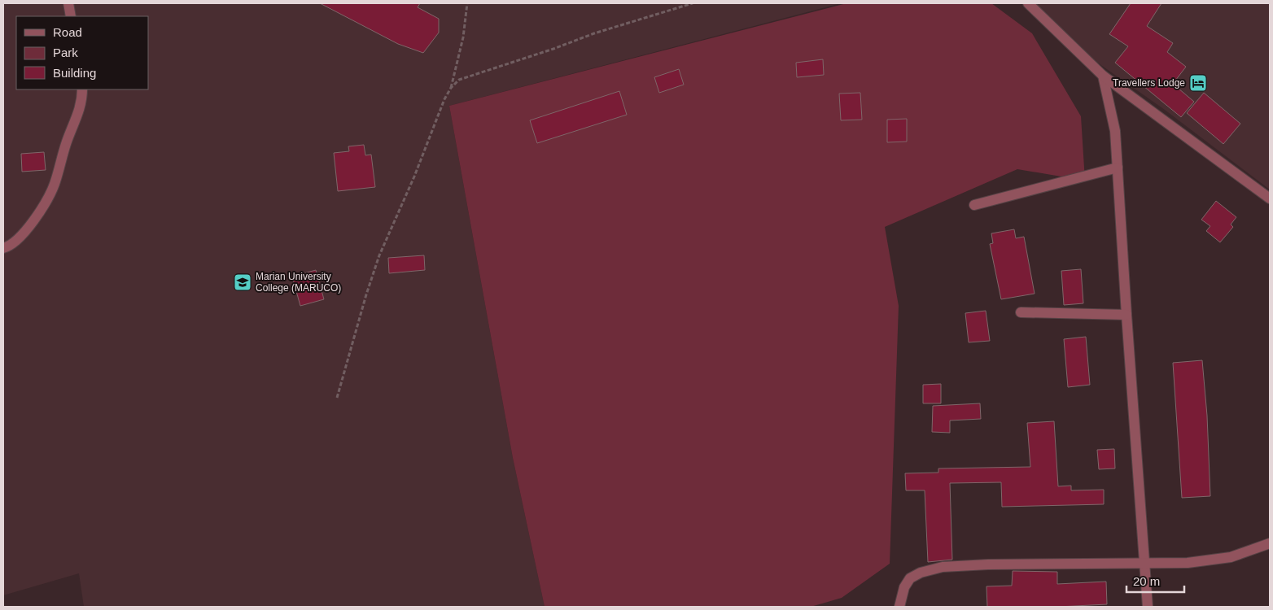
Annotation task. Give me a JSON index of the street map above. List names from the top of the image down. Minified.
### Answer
{"places":{"hotel":["Travellers Lodge"],"school or university":["Marian University College (MARUCO)"]},"legend":["Road","Park","Building"],"scale_bar":"20 m"}
